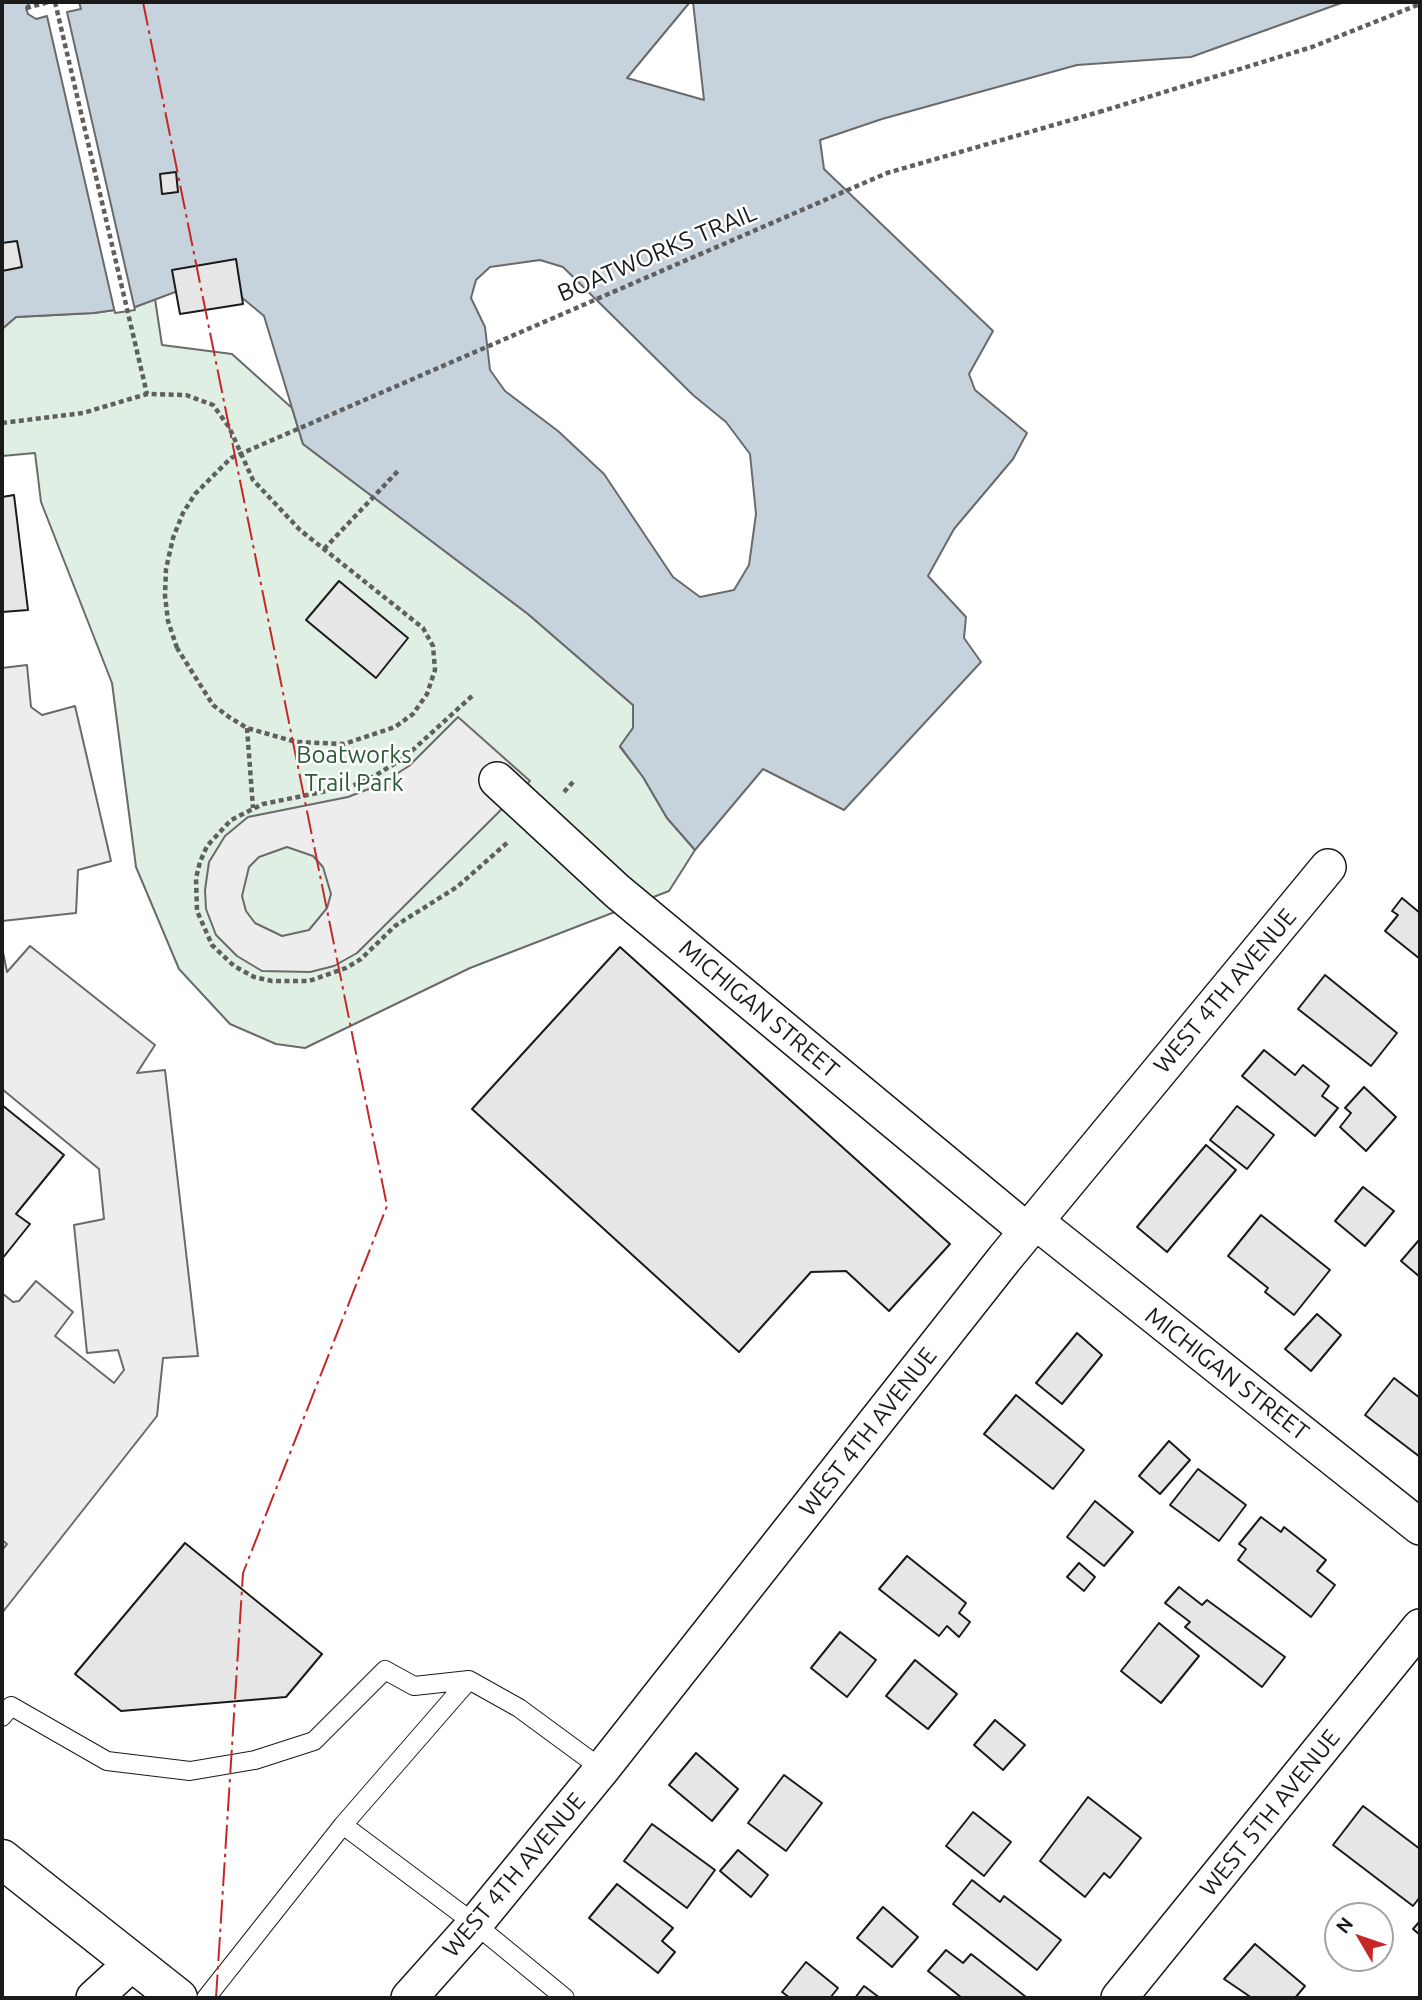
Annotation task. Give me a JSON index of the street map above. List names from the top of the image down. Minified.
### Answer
{"streets":{"street":["WEST 4TH AVENUE","MICHIGAN STREET","WEST 5TH AVENUE"],"path":["BOATWORKS TRAIL"]},"crossings":[["WEST 4TH AVENUE","MICHIGAN STREET"]],"parks":["Boatworks Trail Park"],"north":"top left"}
